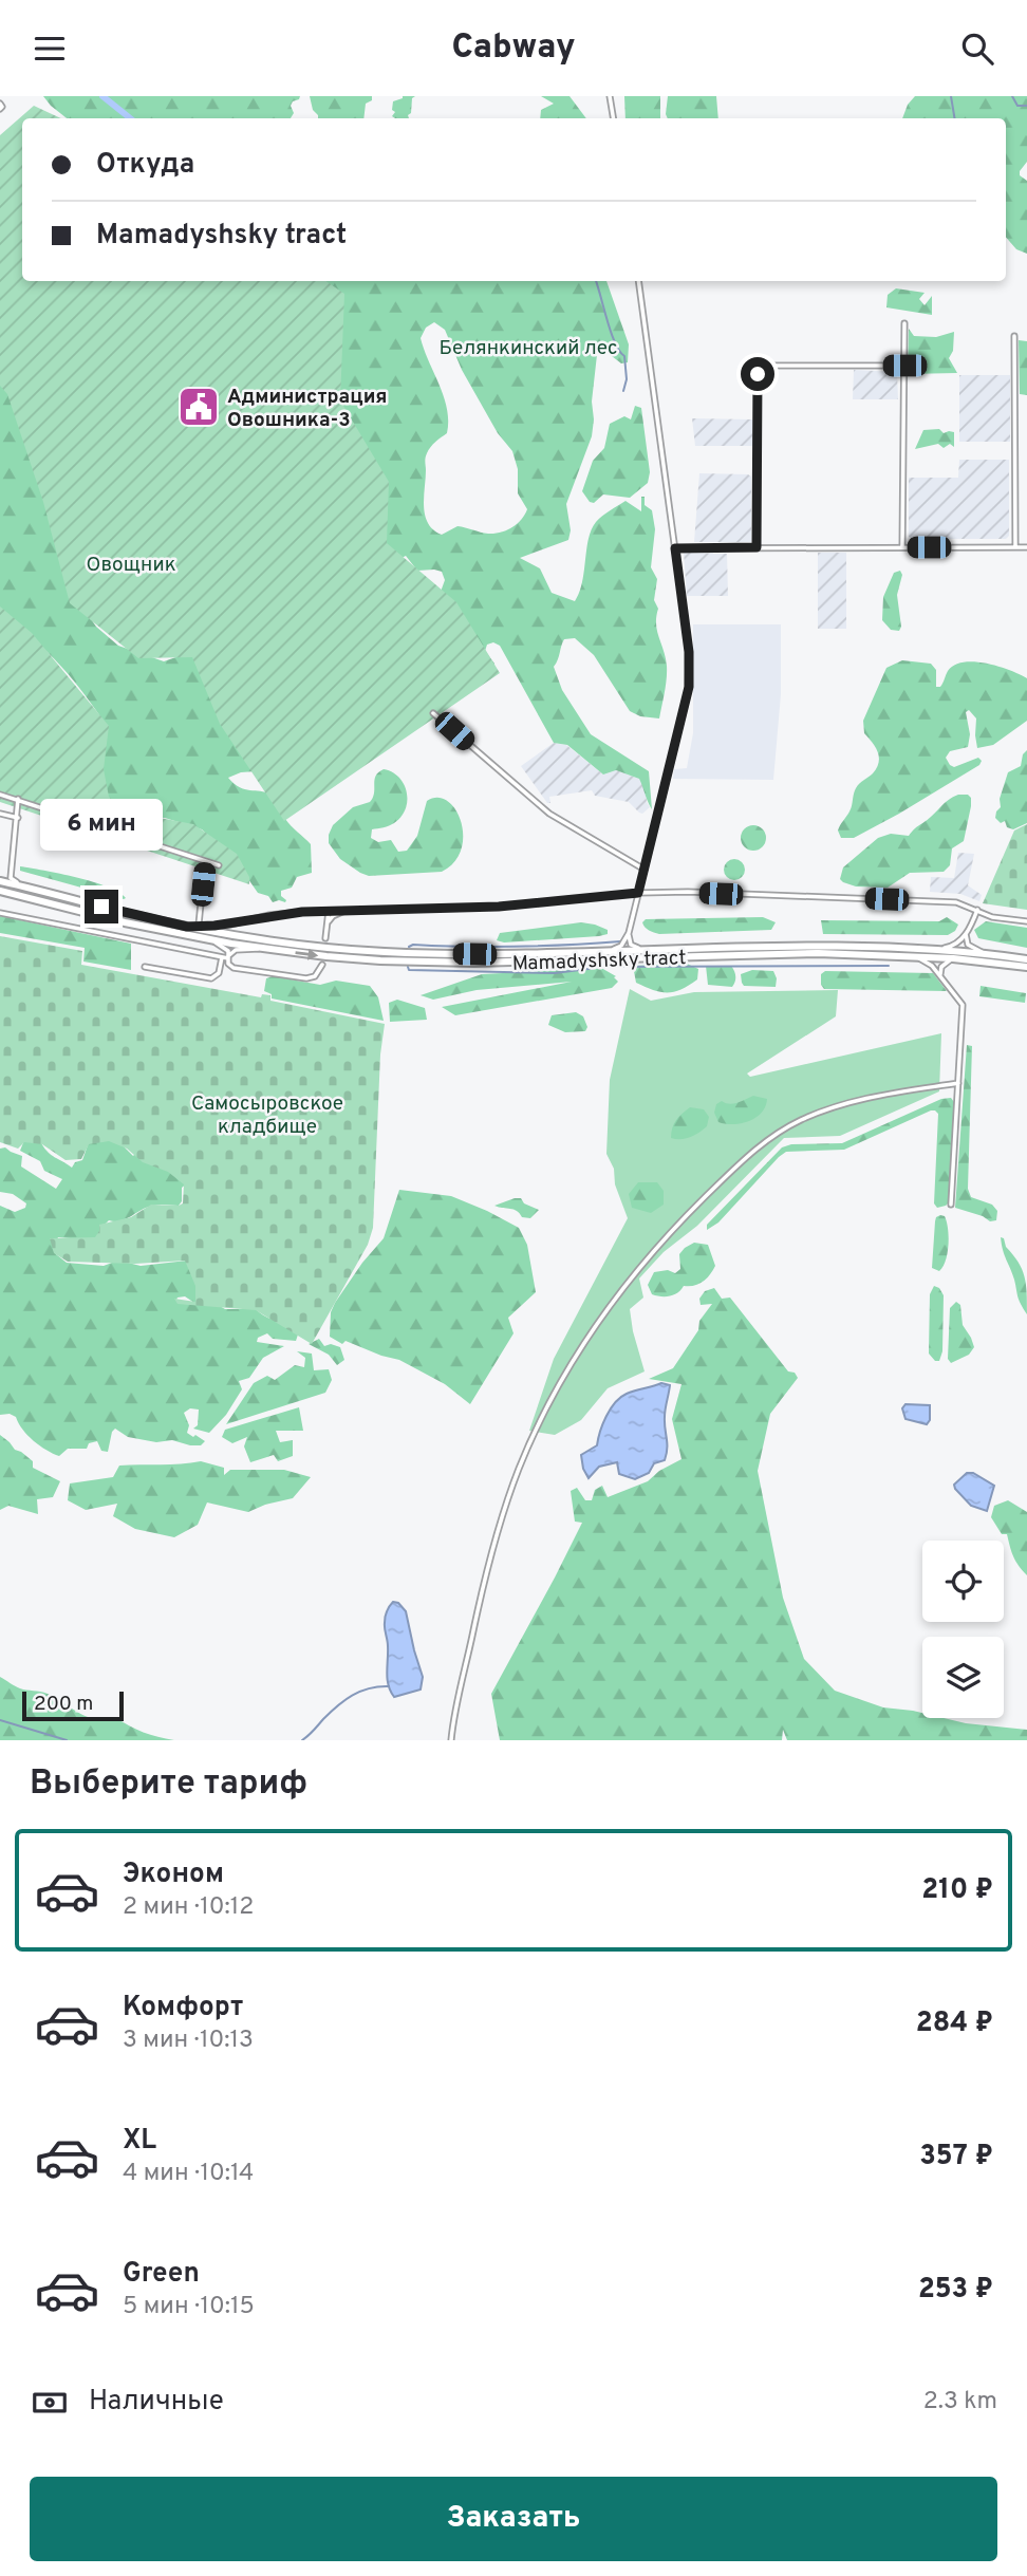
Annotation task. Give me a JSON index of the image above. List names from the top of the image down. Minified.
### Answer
{"streets":{"main road":["Mamadyshsky tract"]},"parks":["Белянкинский лес","Овощник","Самосыровское кладбище"],"places":{"public building":["Администрация Овошника-3"]},"scale_bar":"200 m","page":{"header":"Cabway","banner":["Откуда","Mamadyshsky tract"],"bubble":"6 мин","scale":"200 m","heading":"Выберите тариф","list":[{"name":"Эконом","note":"2 мин · 10:12","value":"210 ₽"},{"name":"Комфорт","note":"3 мин · 10:13","value":"284 ₽"},{"name":"XL","note":"4 мин · 10:14","value":"357 ₽"},{"name":"Green","note":"5 мин · 10:15","value":"253 ₽"}],"pay":["Наличные","2.3 km"],"buttons":"Заказать"}}
